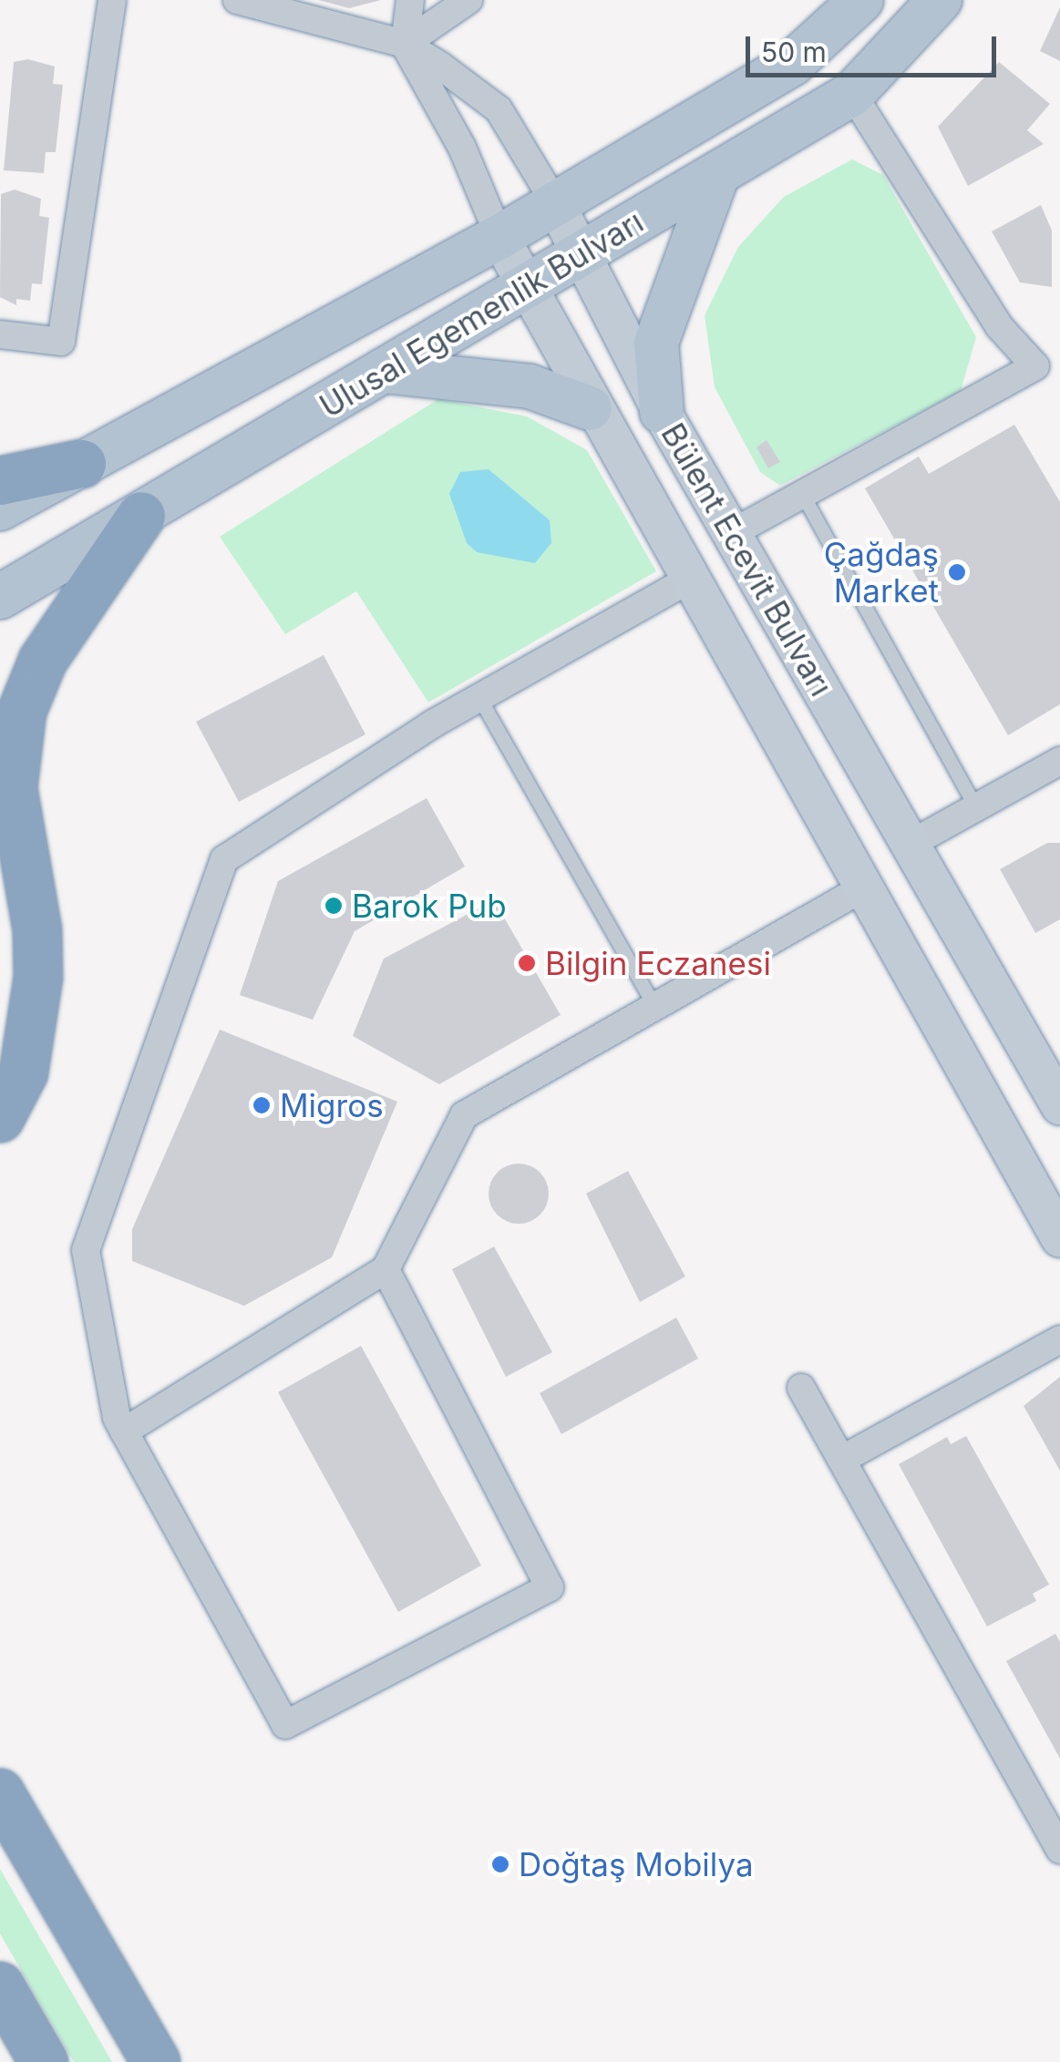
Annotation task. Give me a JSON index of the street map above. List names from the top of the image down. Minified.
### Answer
{"streets":{"main road":["Ulusal Egemenlik Bulvarı","Bülent Ecevit Bulvarı"]},"crossings":[["Ulusal Egemenlik Bulvarı","Bülent Ecevit Bulvarı"]],"places":["Çağdaş Market","Barok Pub","Bilgin Eczanesi","Migros","Doğtaş Mobilya"],"scale_bar":"50 m"}
